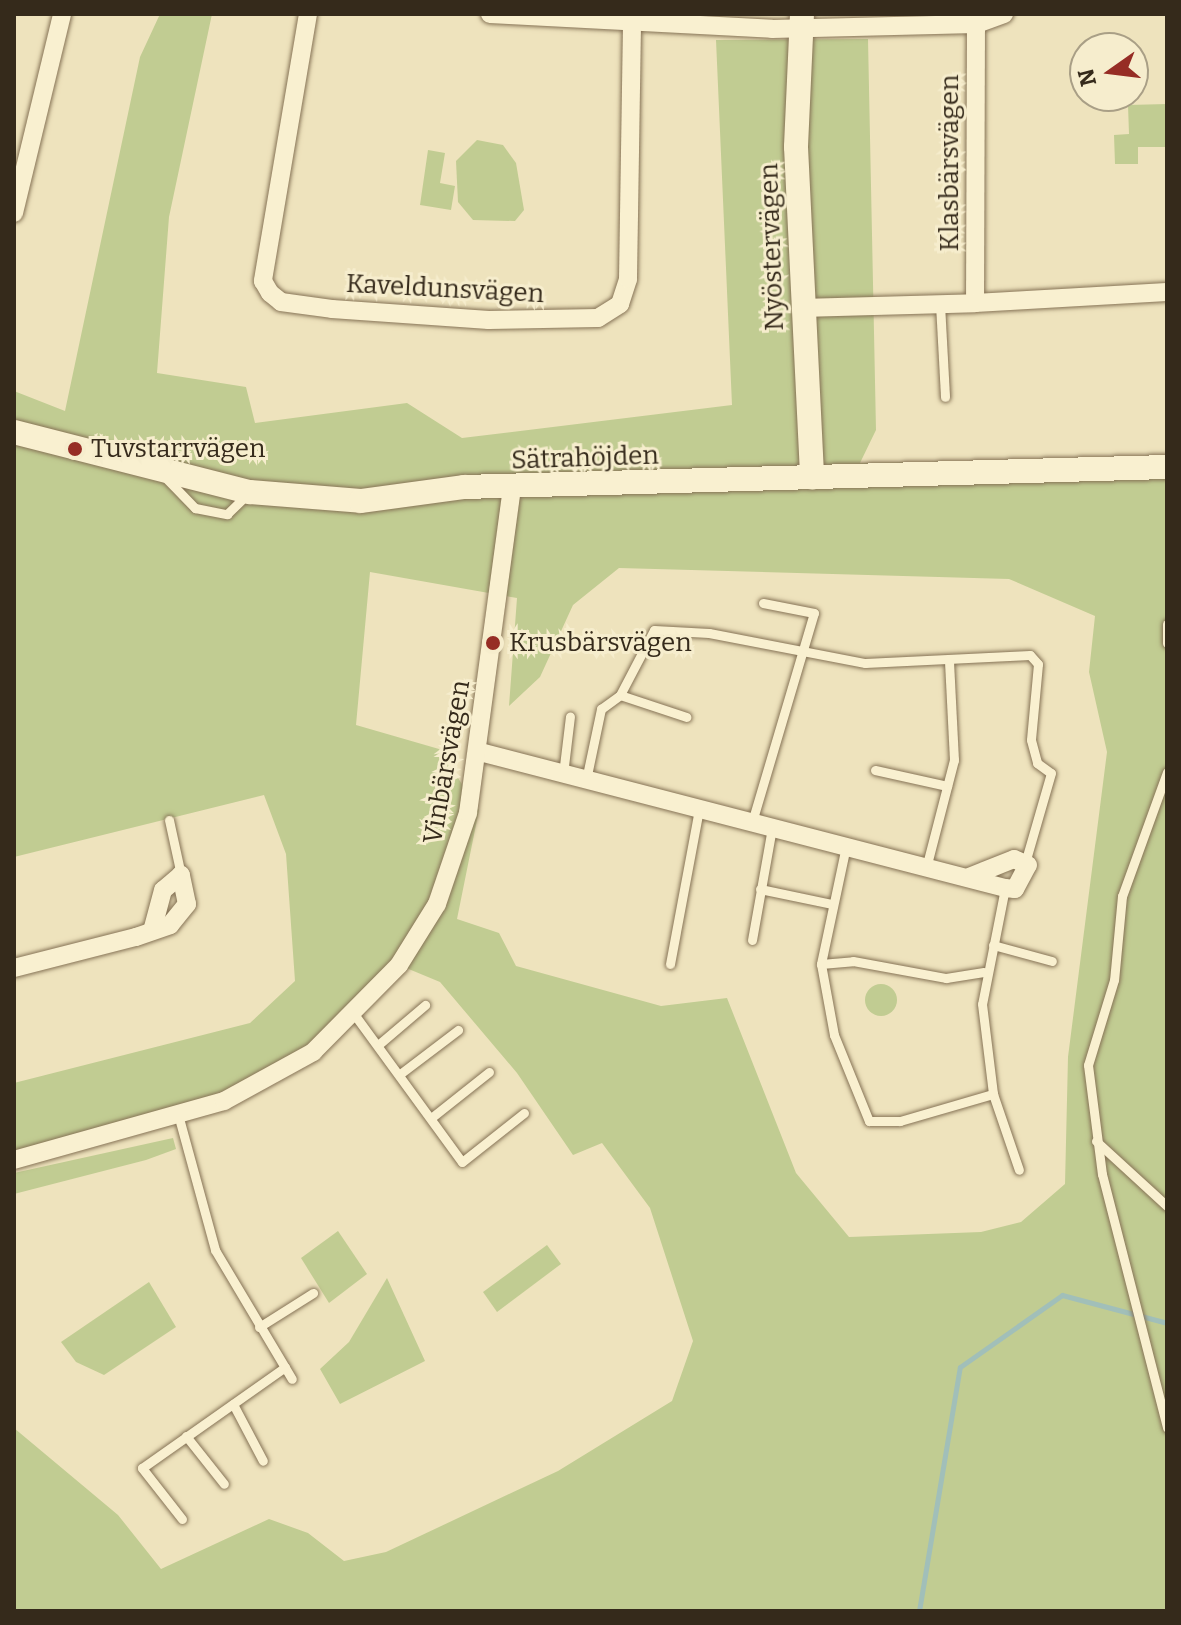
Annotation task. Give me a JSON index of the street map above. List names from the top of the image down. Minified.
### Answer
{"streets":{"street":["Klasbärsvägen","Nyöstervägen","Kaveldunsvägen","Sätrahöjden","Vinbärsvägen"]},"crossings":[["Nyöstervägen","Sätrahöjden"],["Sätrahöjden","Vinbärsvägen"]],"places":["Tuvstarrvägen","Krusbärsvägen"],"north":"left"}
